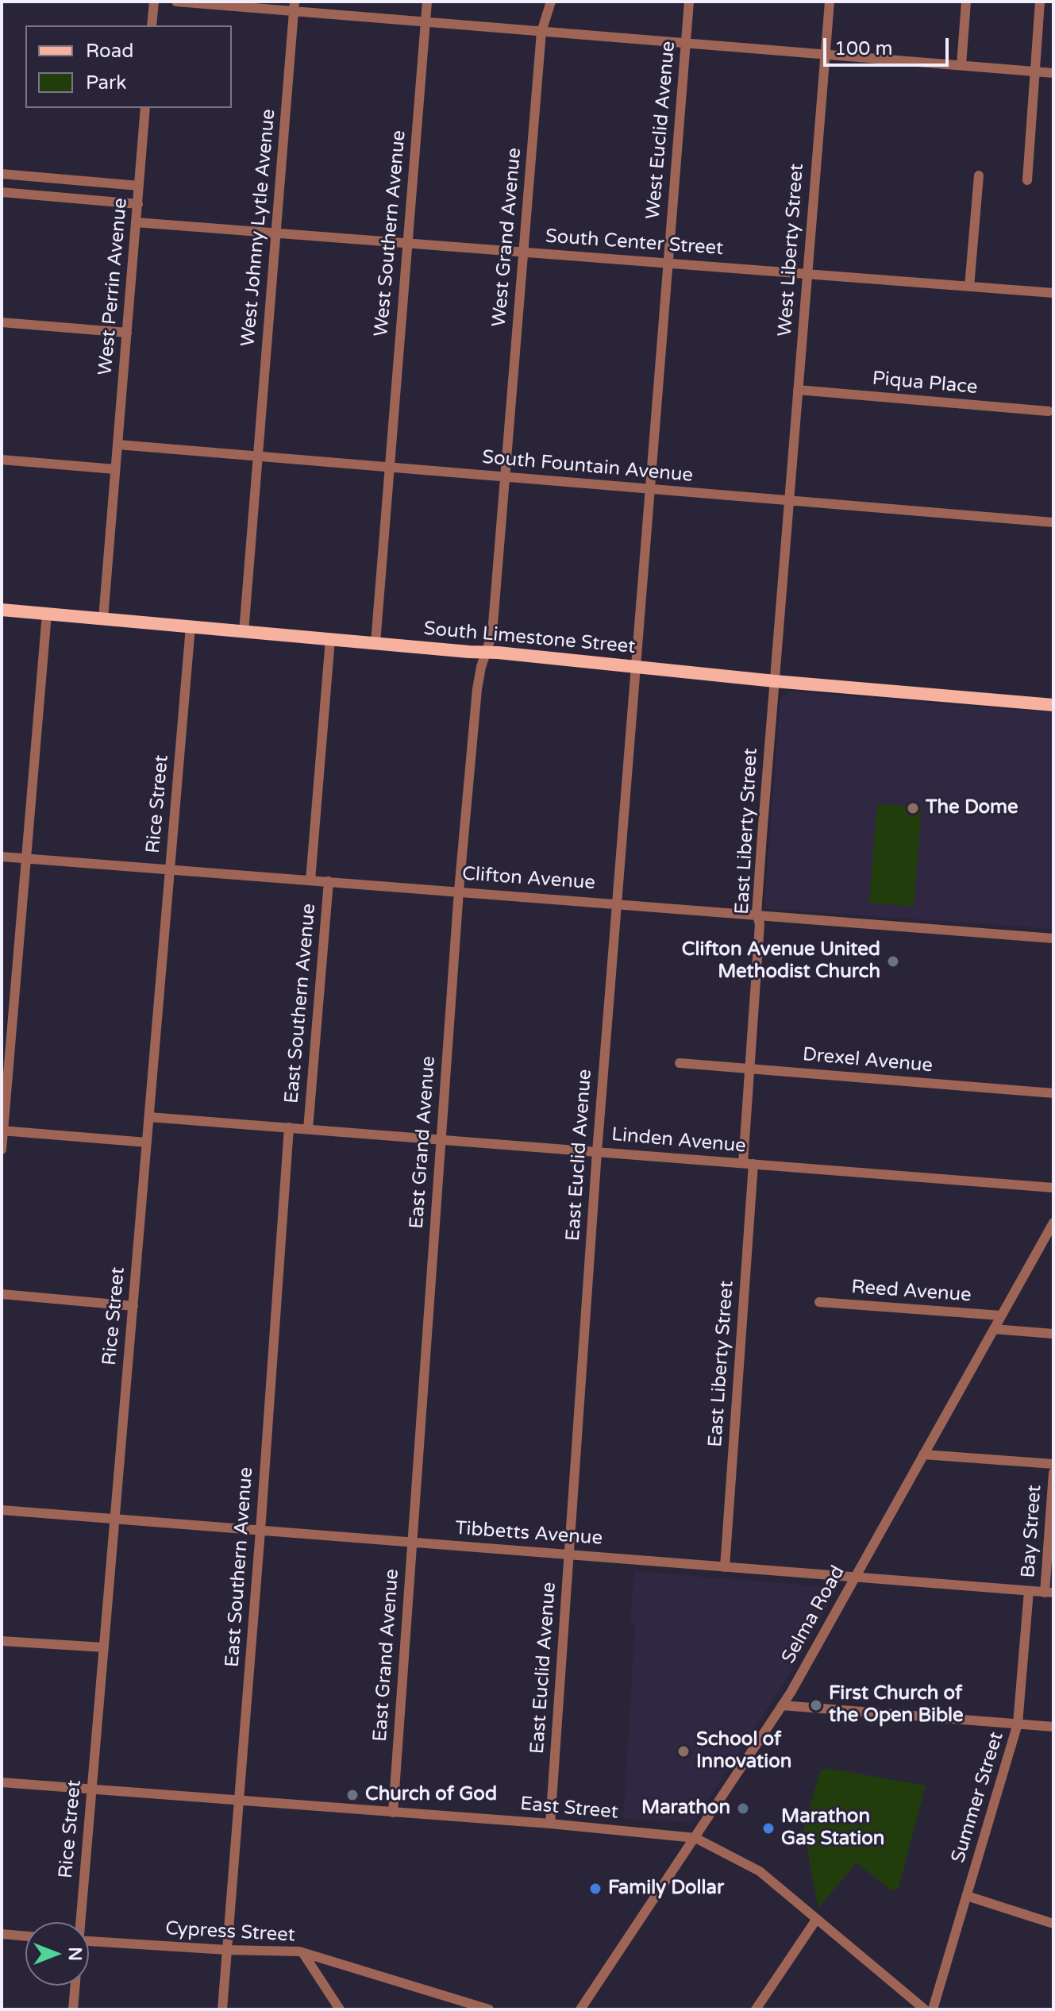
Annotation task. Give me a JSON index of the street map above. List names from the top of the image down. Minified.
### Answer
{"streets":{"main road":["South Limestone Street"],"street":["West Euclid Avenue","West Johnny Lytle Avenue","West Southern Avenue","West Grand Avenue","South Center Street","West Liberty Street","West Perrin Avenue","Piqua Place","South Fountain Avenue","Rice Street","East Liberty Street","Clifton Avenue","East Southern Avenue","Drexel Avenue","Linden Avenue","East Grand Avenue","East Euclid Avenue","Reed Avenue","Bay Street","Tibbetts Avenue","Selma Road","Summer Street","East Street","Cypress Street"]},"crossings":[["West Euclid Avenue","South Center Street"],["West Euclid Avenue","South Fountain Avenue"],["West Euclid Avenue","East Euclid Avenue"],["West Johnny Lytle Avenue","South Center Street"],["West Johnny Lytle Avenue","South Fountain Avenue"],["West Johnny Lytle Avenue","South Limestone Street"],["West Southern Avenue","South Center Street"],["West Southern Avenue","South Fountain Avenue"],["West Grand Avenue","South Center Street"],["West Grand Avenue","South Fountain Avenue"],["West Grand Avenue","East Grand Avenue"],["South Center Street","West Liberty Street"],["South Center Street","West Perrin Avenue"],["West Liberty Street","Piqua Place"],["West Liberty Street","South Fountain Avenue"],["West Liberty Street","East Liberty Street"],["West Perrin Avenue","South Fountain Avenue"],["West Perrin Avenue","South Limestone Street"],["South Fountain Avenue","East Liberty Street"],["South Fountain Avenue","East Grand Avenue"],["South Fountain Avenue","East Euclid Avenue"],["South Limestone Street","Rice Street"],["South Limestone Street","East Liberty Street"],["South Limestone Street","East Southern Avenue"],["South Limestone Street","East Grand Avenue"],["South Limestone Street","East Euclid Avenue"],["Rice Street","Clifton Avenue"],["Rice Street","Linden Avenue"],["Rice Street","Tibbetts Avenue"],["Rice Street","East Street"],["East Liberty Street","Clifton Avenue"],["East Liberty Street","Drexel Avenue"],["East Liberty Street","Linden Avenue"],["East Liberty Street","Tibbetts Avenue"],["Clifton Avenue","East Southern Avenue"],["Clifton Avenue","East Grand Avenue"],["Clifton Avenue","East Euclid Avenue"],["East Southern Avenue","Linden Avenue"],["East Southern Avenue","Tibbetts Avenue"],["East Southern Avenue","East Street"],["East Southern Avenue","Cypress Street"],["Linden Avenue","East Grand Avenue"],["Linden Avenue","East Euclid Avenue"],["East Grand Avenue","Tibbetts Avenue"],["East Grand Avenue","East Street"],["East Euclid Avenue","Tibbetts Avenue"],["East Euclid Avenue","East Street"],["Reed Avenue","Selma Road"],["Bay Street","Tibbetts Avenue"],["Tibbetts Avenue","Selma Road"],["Tibbetts Avenue","Summer Street"],["Selma Road","East Street"]],"places":["The Dome","Clifton Avenue United Methodist Church","First Church of the Open Bible","School of Innovation","Church of God","Marathon","Marathon Gas Station","Family Dollar"],"legend":["Road","Park"],"scale_bar":"100 m","north":"right"}
